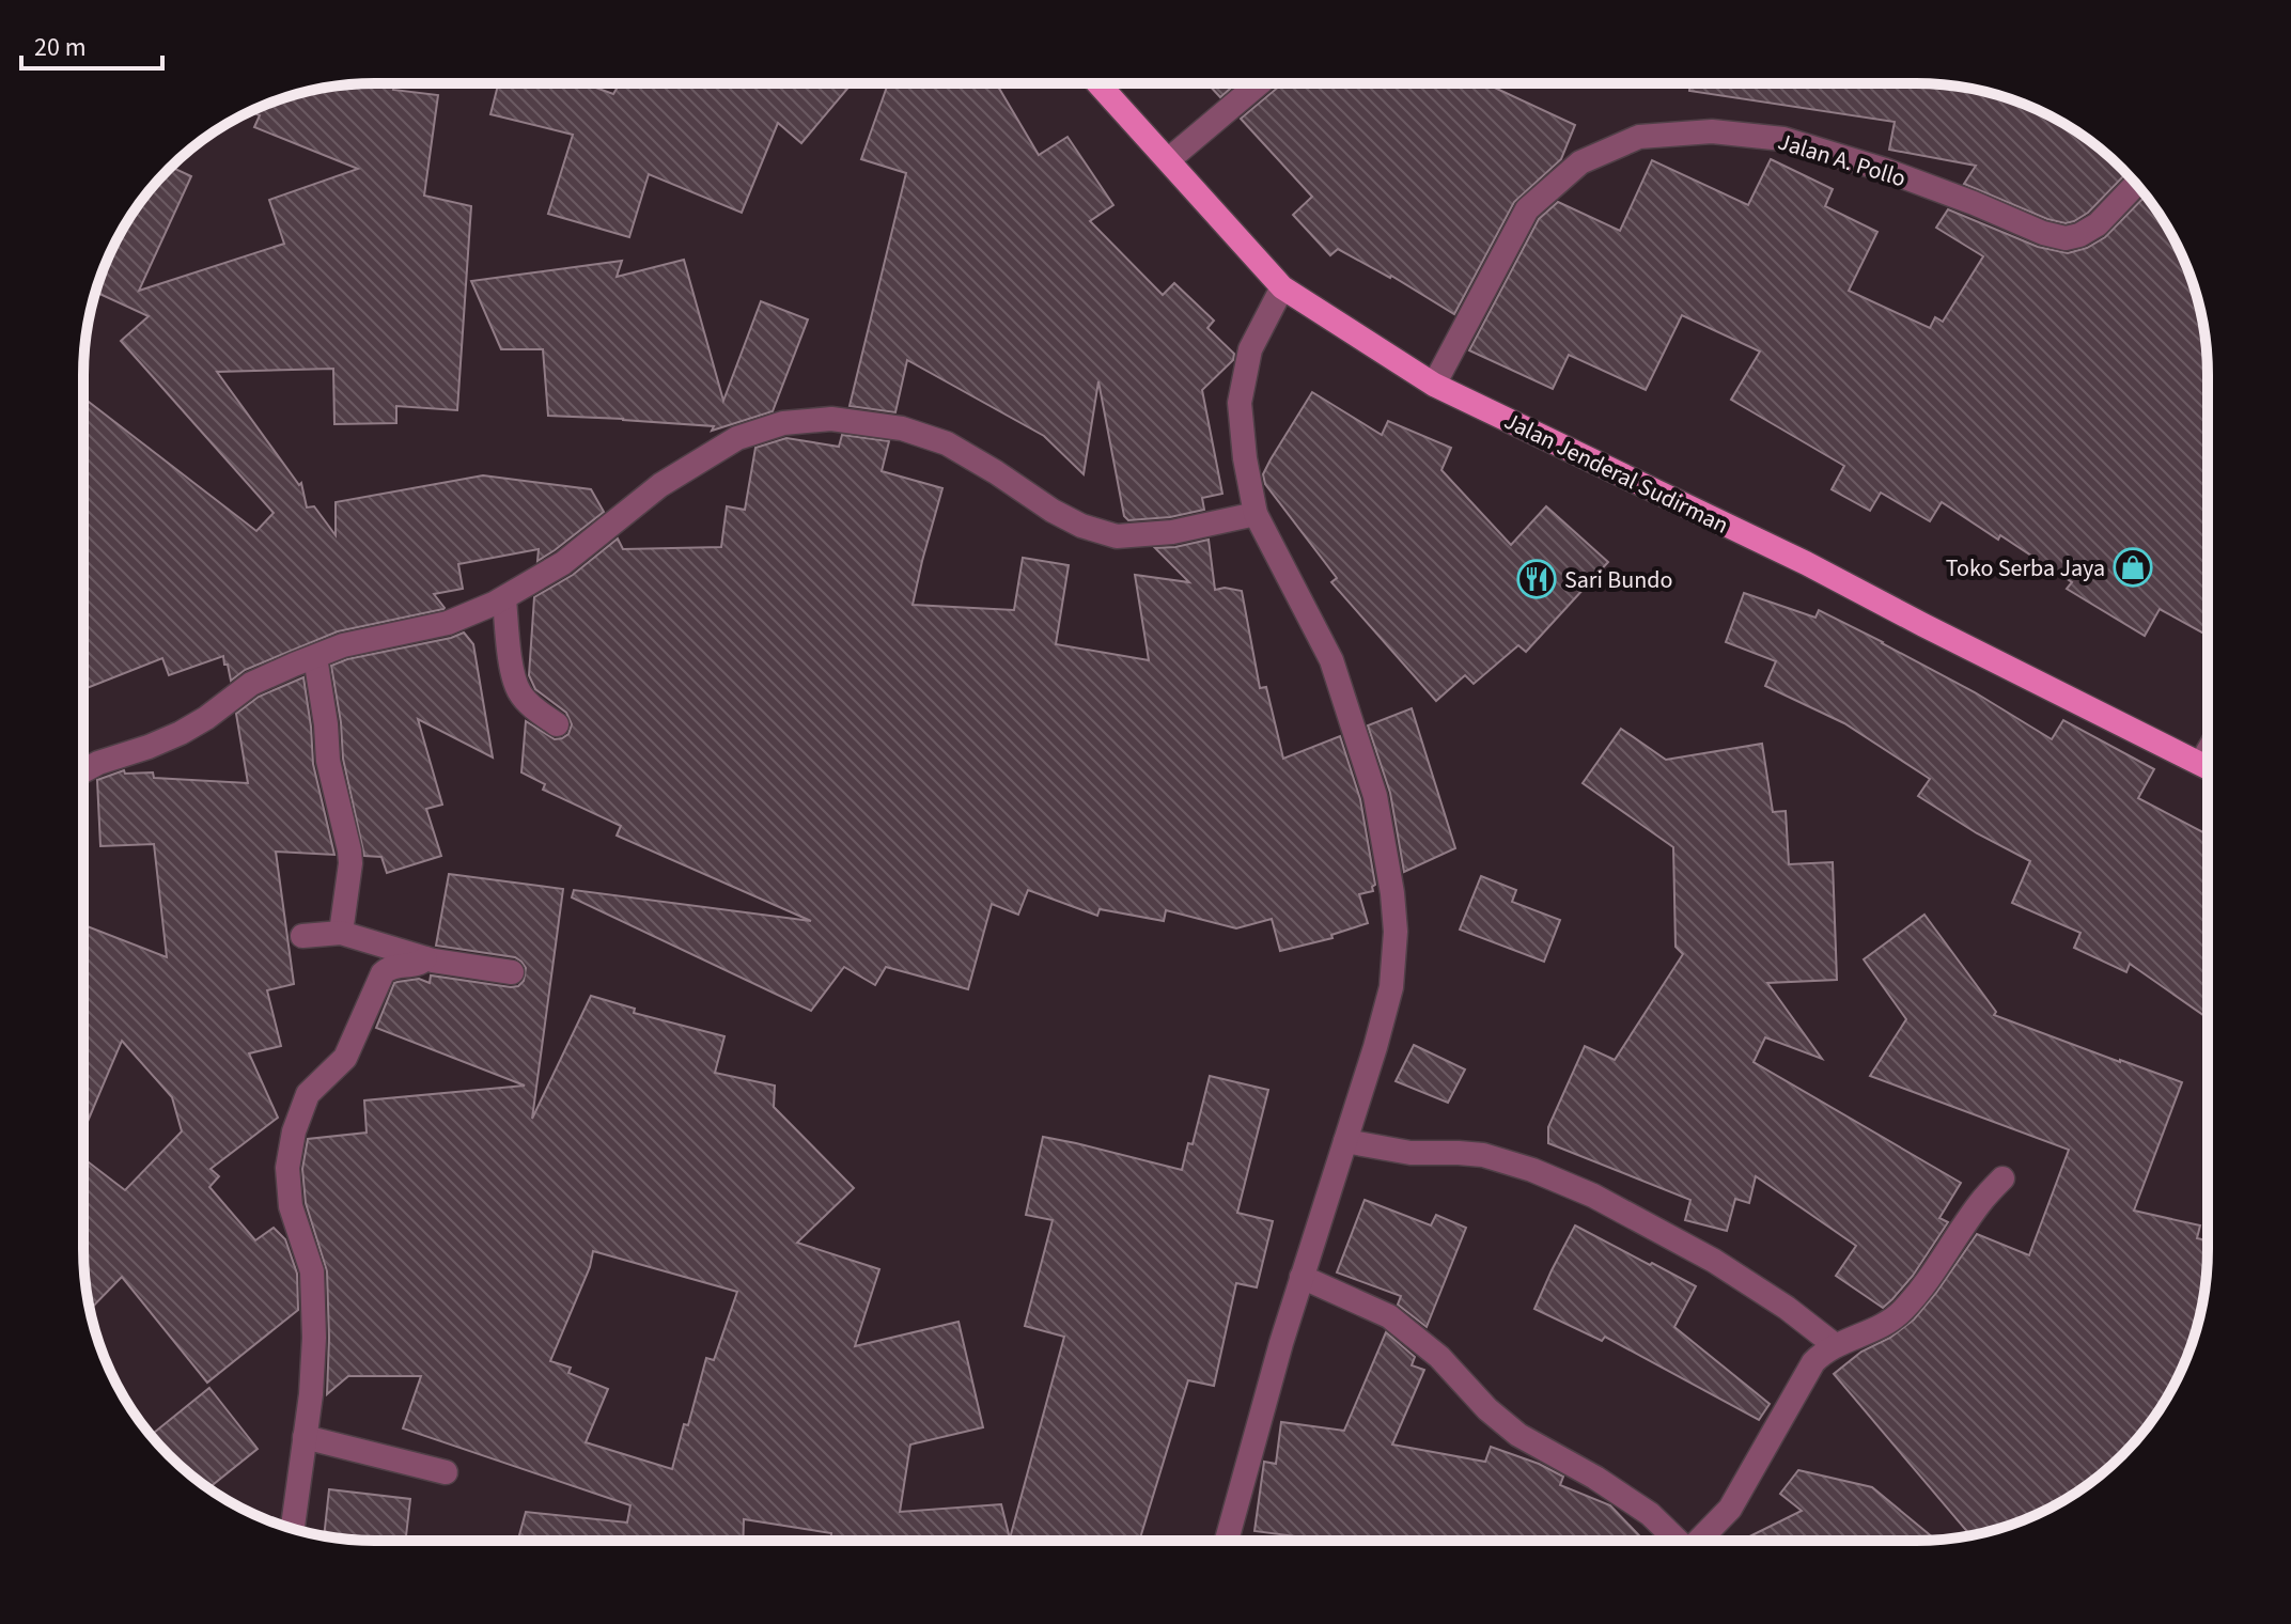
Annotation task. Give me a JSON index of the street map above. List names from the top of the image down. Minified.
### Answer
{"streets":{"main road":["Jalan Jenderal Sudirman"],"street":["Jalan A. Pollo"]},"crossings":[["Jalan A. Pollo","Jalan Jenderal Sudirman"]],"places":{"shop":["Toko Serba Jaya"],"restaurant":["Sari Bundo"]},"scale_bar":"20 m"}
